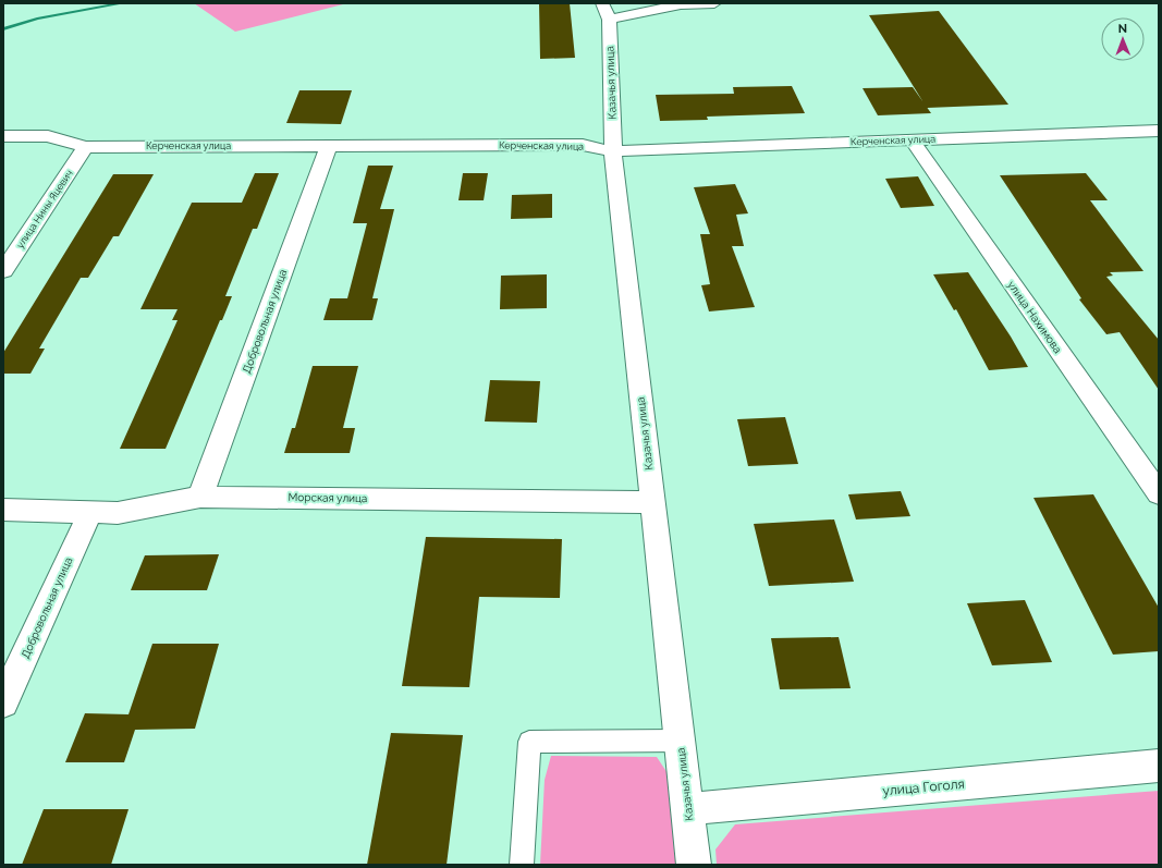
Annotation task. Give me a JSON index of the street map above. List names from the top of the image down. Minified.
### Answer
{"streets":{"street":["Казачья улица","Керченская улица","улица Нины Яцевич","улица Нахимова","Добровольная улица","Морская улица","улица Гоголя"]},"crossings":[["Казачья улица","Керченская улица"],["Казачья улица","Морская улица"],["Казачья улица","улица Гоголя"],["Керченская улица","улица Нины Яцевич"],["Керченская улица","улица Нахимова"],["Керченская улица","Добровольная улица"],["Добровольная улица","Морская улица"]],"north":"top"}
